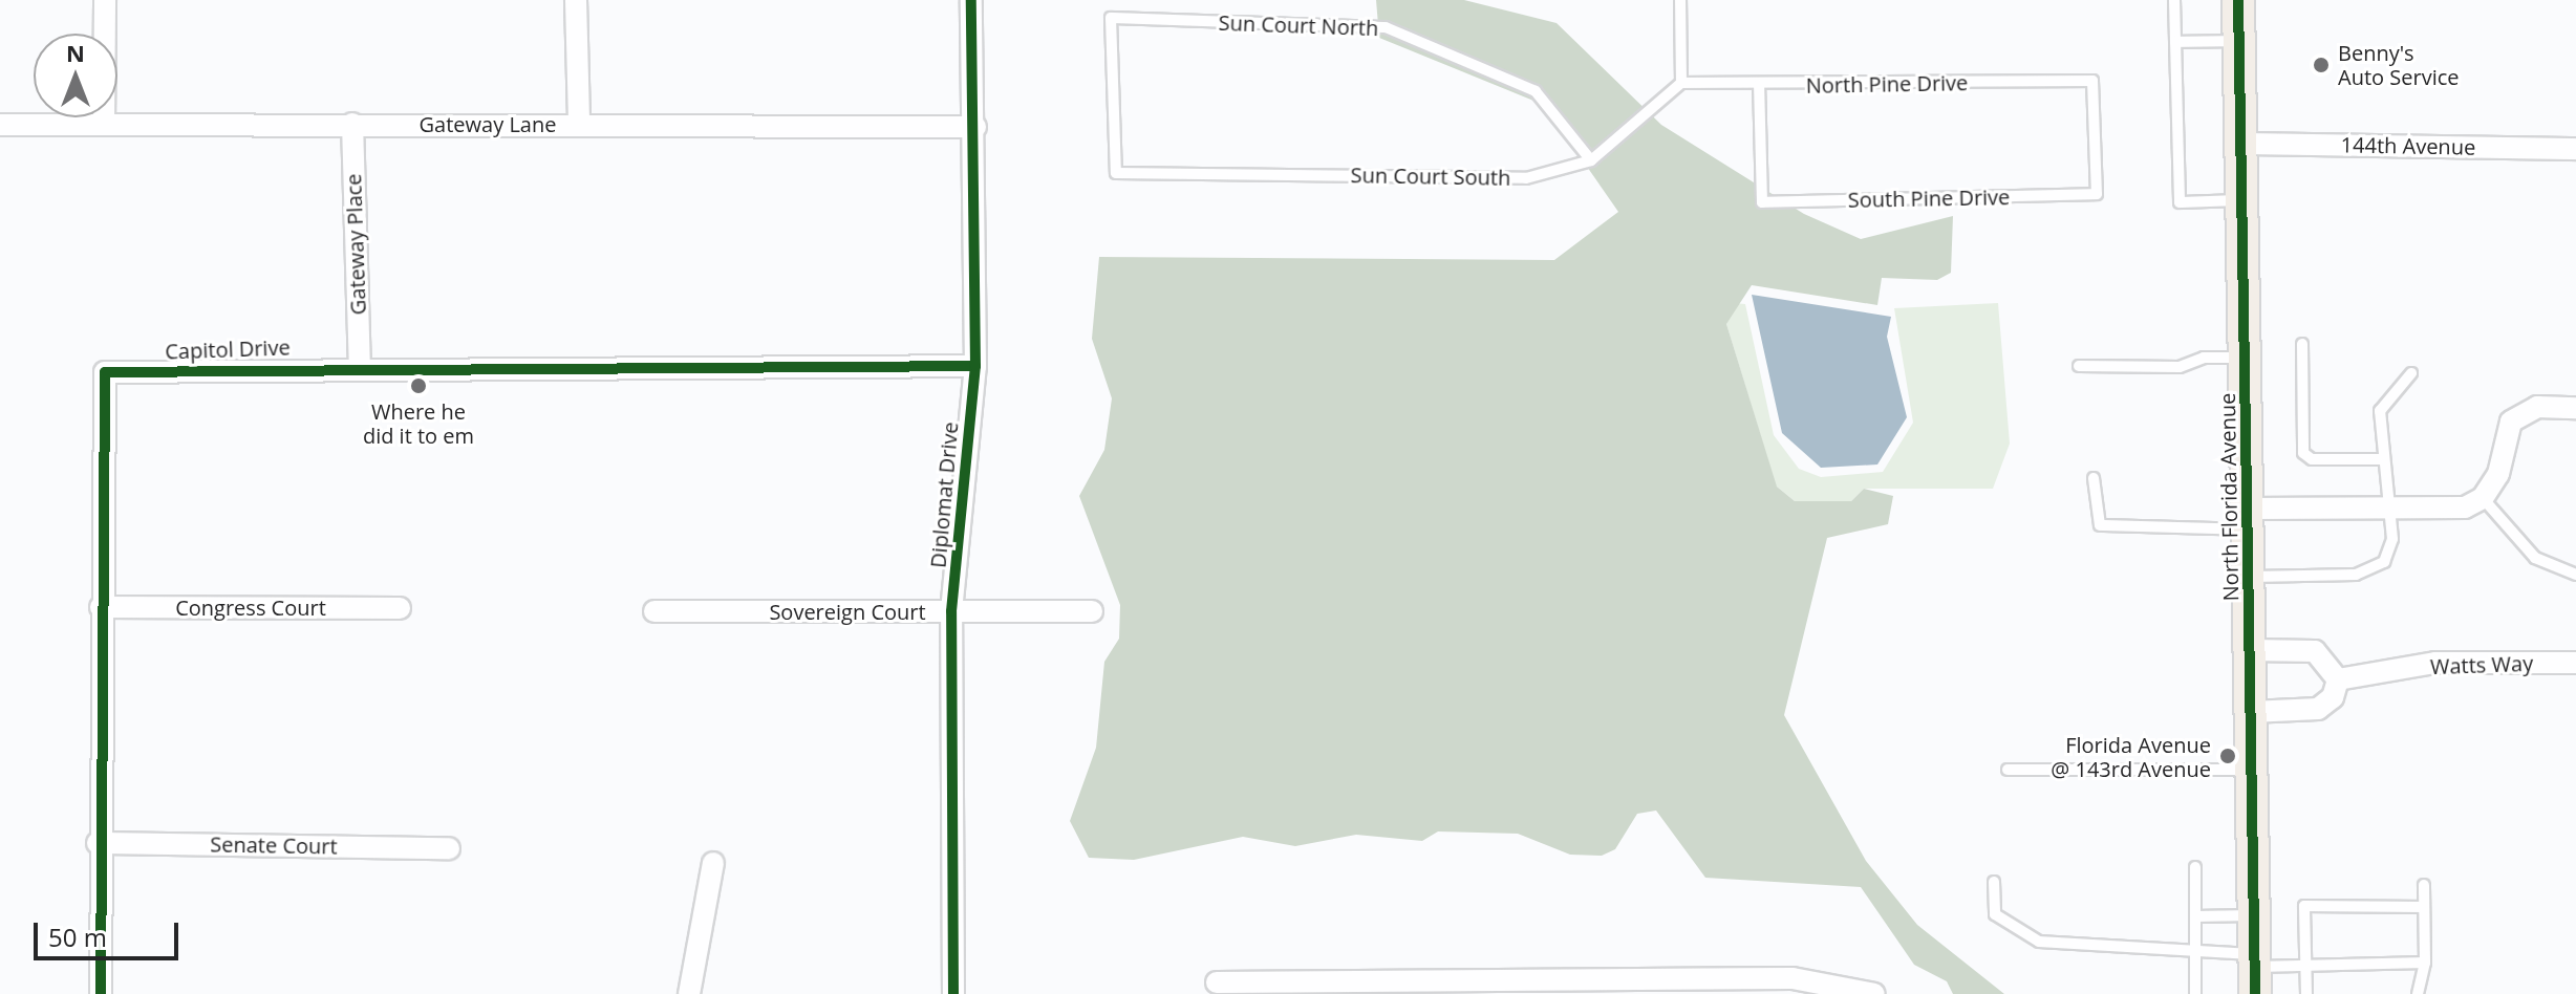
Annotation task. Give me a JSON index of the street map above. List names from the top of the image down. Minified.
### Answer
{"streets":{"main road":["North Florida Avenue"],"street":["Gateway Lane","144th Avenue","Gateway Place","Capitol Drive","Diplomat Drive","Congress Court","Sovereign Court","Watts Way","Senate Court"],"lane":["Sun Court North","North Pine Drive","Sun Court South","South Pine Drive"]},"crossings":[["Sun Court North","Sun Court South"],["North Pine Drive","Sun Court South"],["North Pine Drive","South Pine Drive"],["Gateway Lane","Gateway Place"],["Gateway Lane","Diplomat Drive"],["144th Avenue","North Florida Avenue"],["Gateway Place","Capitol Drive"],["Capitol Drive","Diplomat Drive"],["Capitol Drive","Congress Court"],["Capitol Drive","Senate Court"],["Diplomat Drive","Sovereign Court"]],"places":["Benny's Auto Service","Where he did it to em","Florida Avenue @ 143rd Avenue"],"scale_bar":"50 m","north":"top"}
